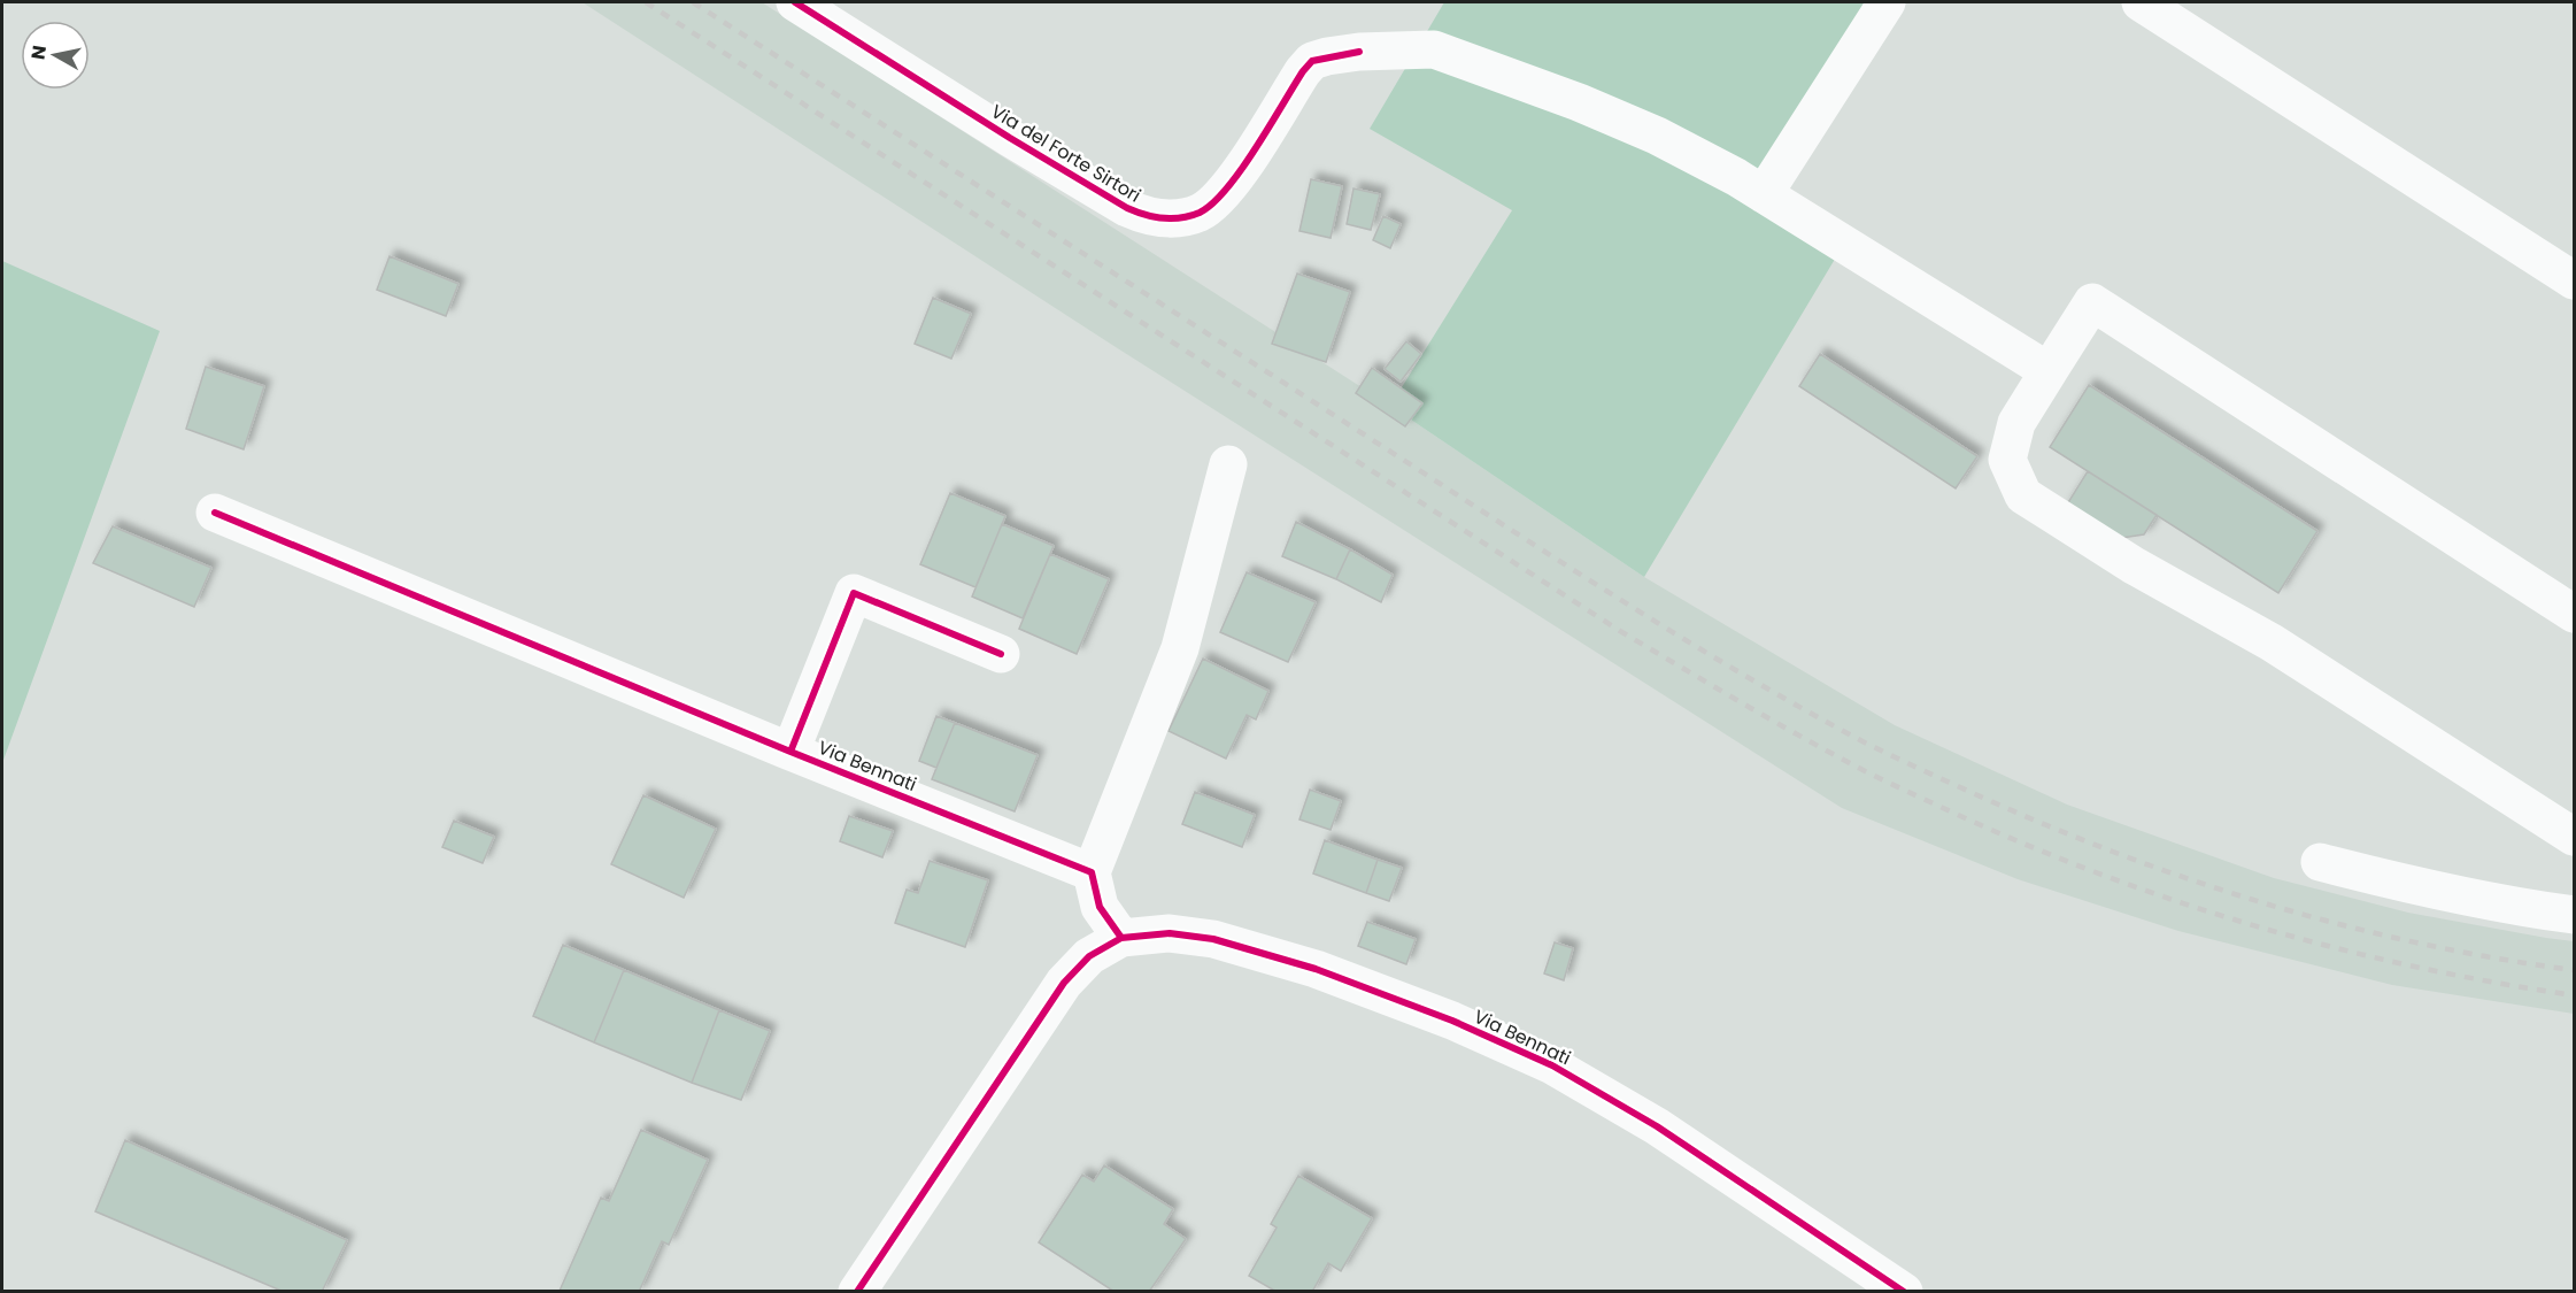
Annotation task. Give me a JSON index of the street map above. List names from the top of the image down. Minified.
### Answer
{"streets":{"street":["Via del Forte Sirtori","Via Bennati"]},"north":"left"}
